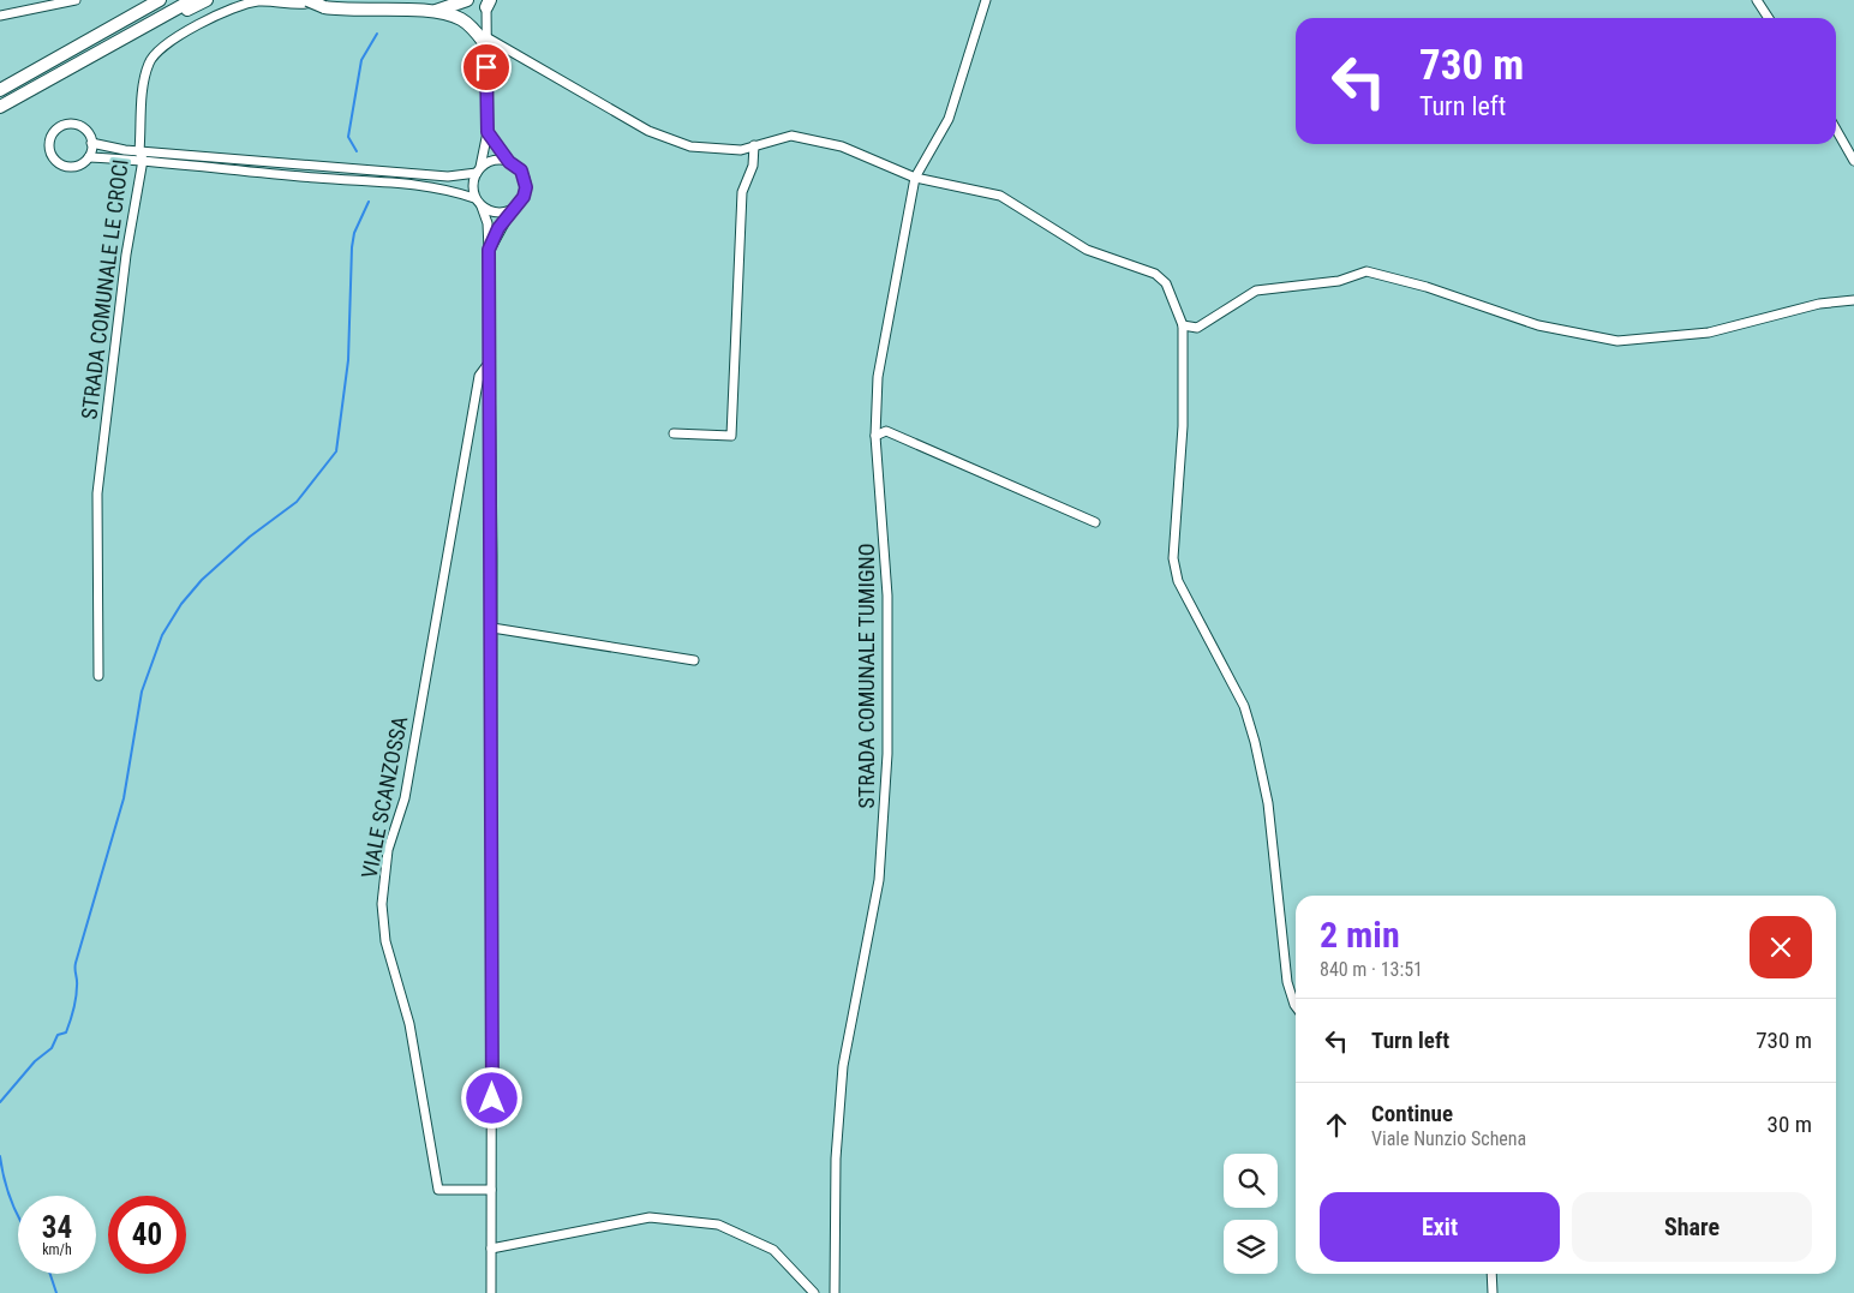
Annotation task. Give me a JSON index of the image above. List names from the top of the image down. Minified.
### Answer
{"streets":{"street":["STRADA COMUNALE LE CROCI","STRADA COMUNALE TUMIGNO","VIALE SCANZOSSA"]},"page":{"turn":["730 m","Turn left"],"heading":["2 min","840 m · 13:51"],"list":[{"name":"Turn left","value":"730 m"},{"name":"Continue","note":"Viale Nunzio Schena","value":"30 m"}],"buttons":["Exit","Share"],"speed":"34 km/h","limit":"40"}}
